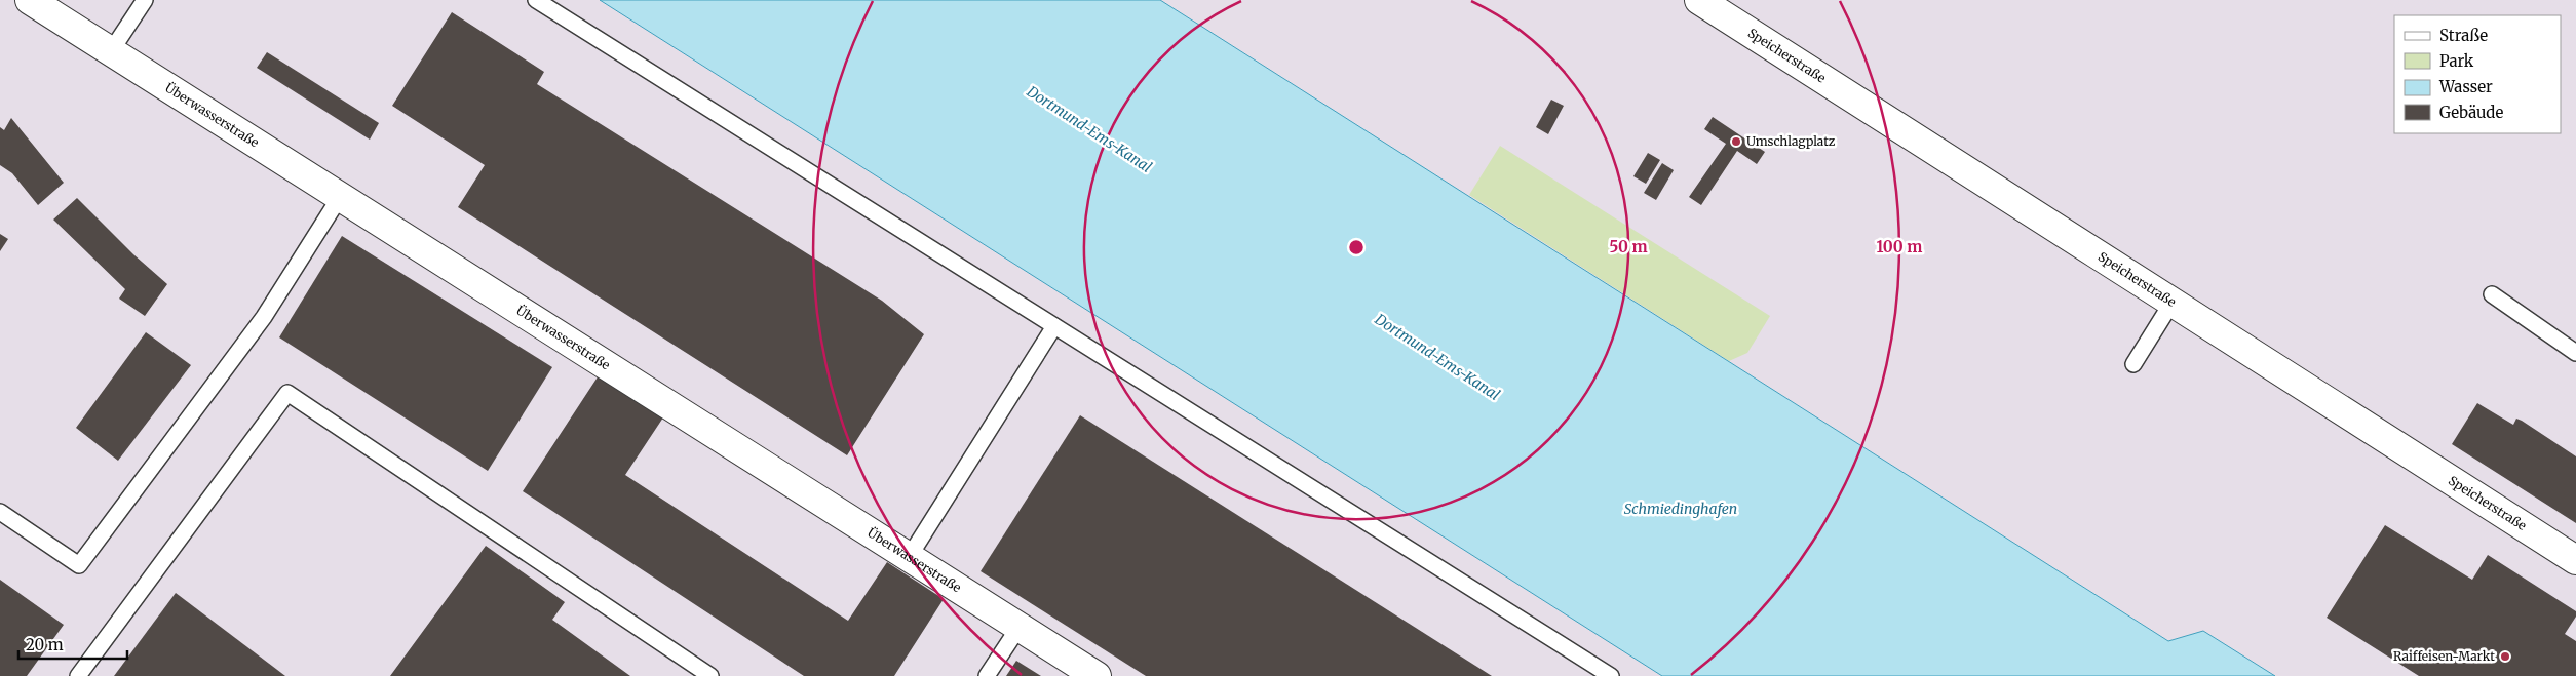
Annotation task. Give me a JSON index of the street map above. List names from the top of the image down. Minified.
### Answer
{"streets":{"street":["Speicherstraße","Überwasserstraße"]},"water":["Dortmund-Ems-Kanal","Schmiedinghafen"],"places":["Umschlagplatz","Raiffeisen-Markt"],"legend":["Straße","Park","Wasser","Gebäude"],"scale_bar":"20 m","rings":["50 m","100 m"]}
